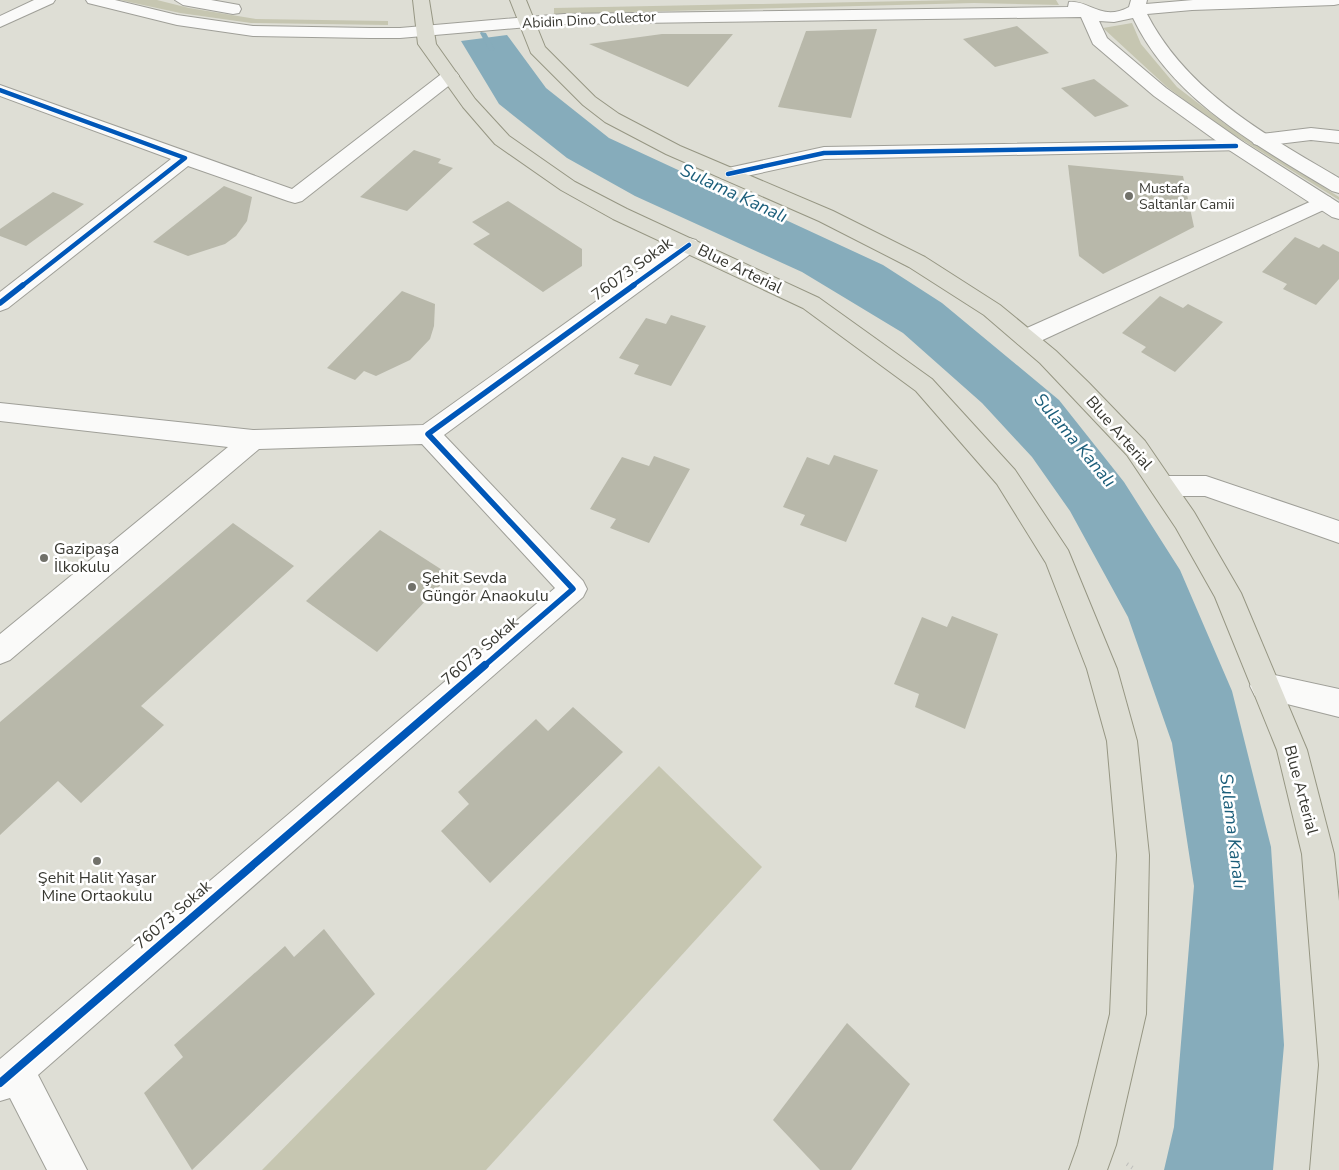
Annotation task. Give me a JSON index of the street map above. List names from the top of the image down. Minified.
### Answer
{"streets":{"main road":["Blue Arterial"],"street":["Abidin Dino Collector","76073 Sokak"]},"crossings":[["Abidin Dino Collector","Blue Arterial"],["76073 Sokak","Blue Arterial"]],"water":["Sulama Kanalı"],"places":["Mustafa Saltanlar Camii","Gazipaşa İlkokulu","Şehit Sevda Güngör Anaokulu","Şehit Halit Yaşar Mine Ortaokulu"]}
